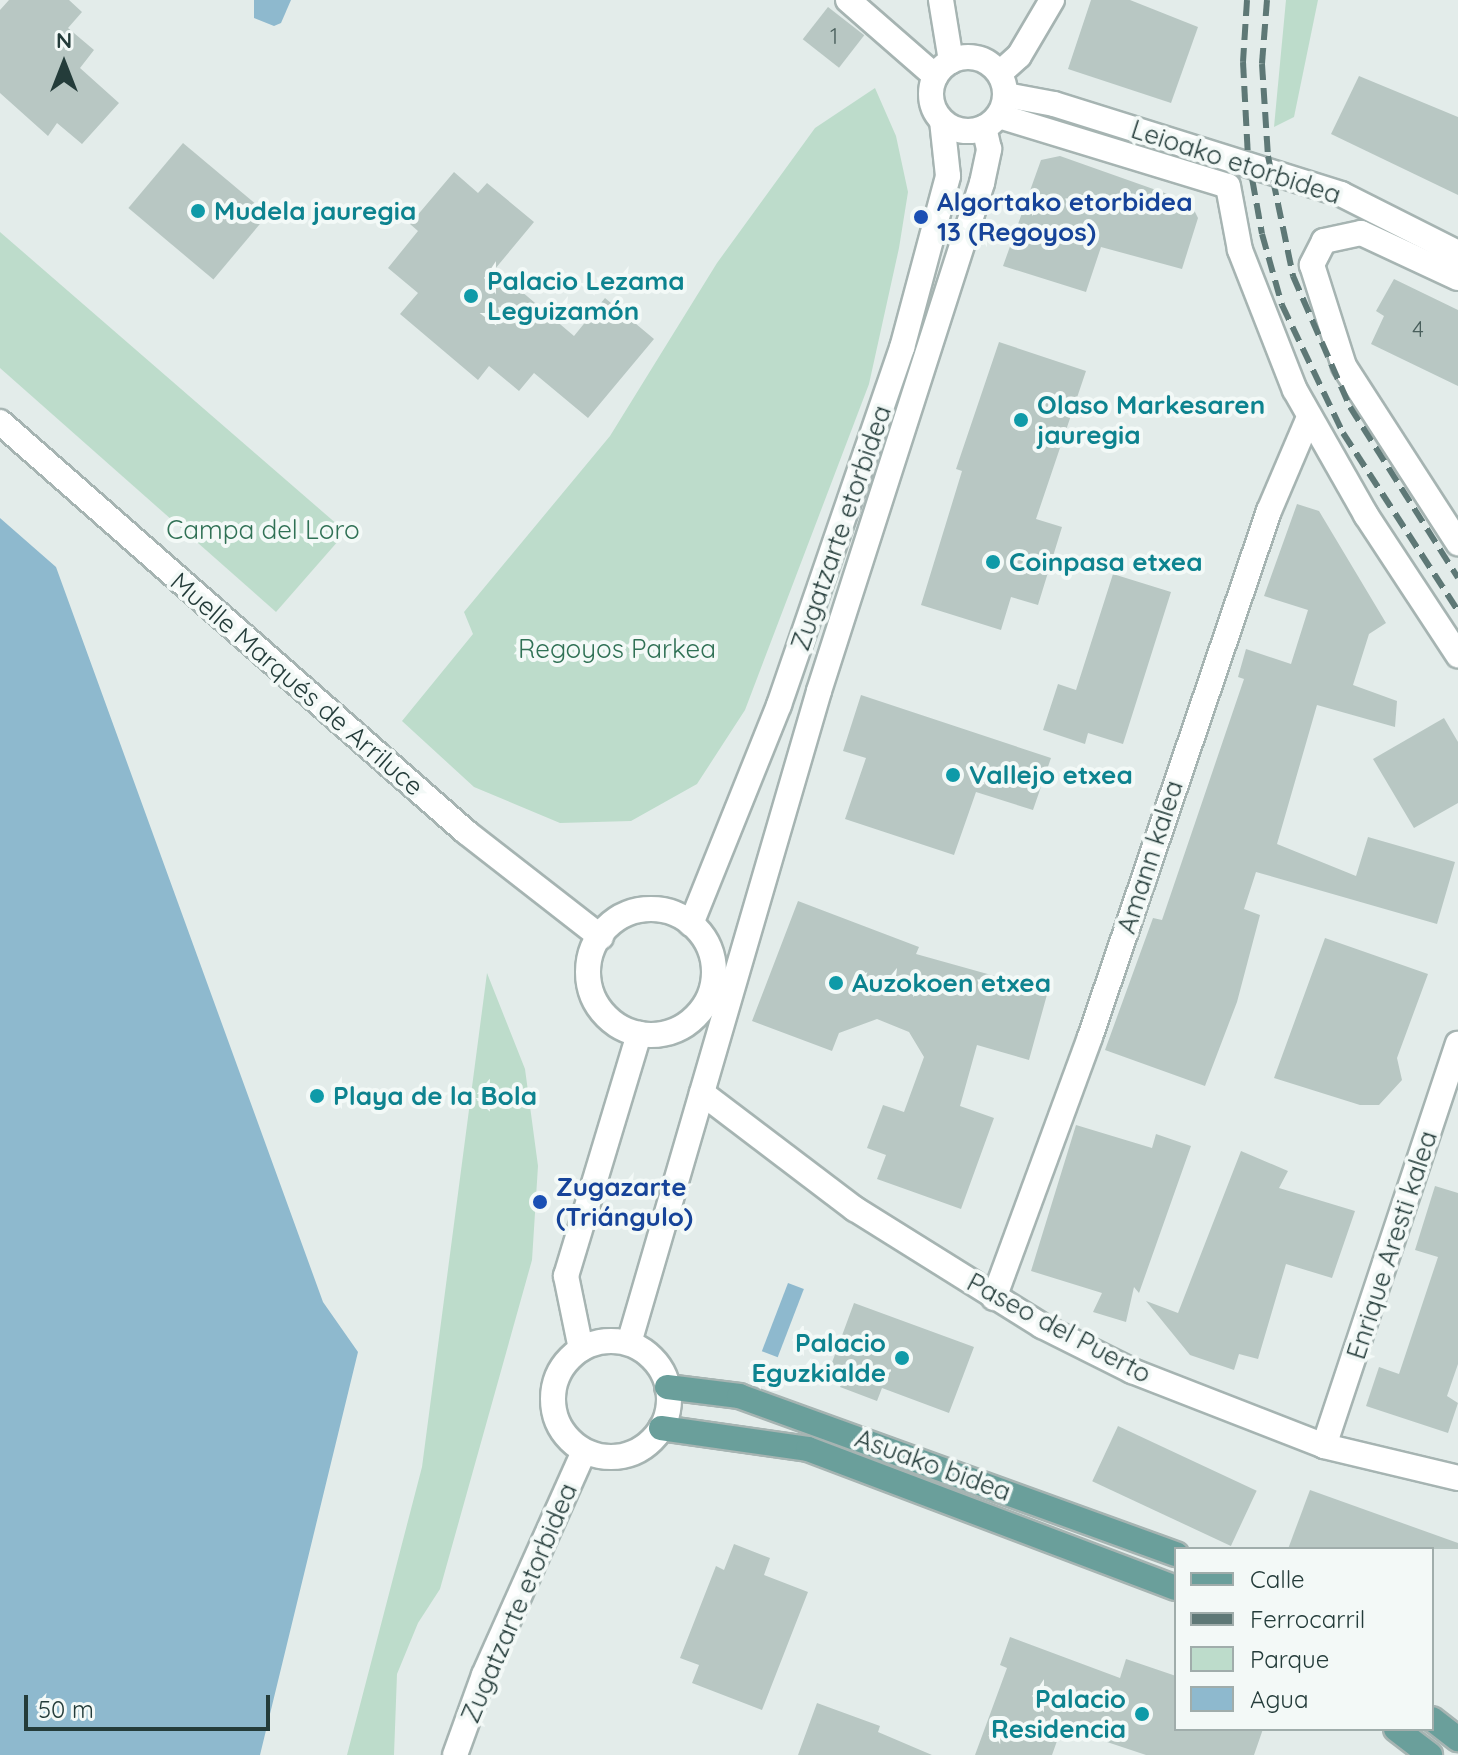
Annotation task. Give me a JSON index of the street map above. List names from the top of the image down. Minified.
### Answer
{"streets":{"main road":["Asuako bidea"],"street":["Leioako etorbidea","Zugatzarte etorbidea","Muelle Marqués de Arriluce","Amann kalea","Enrique Aresti kalea","Paseo del Puerto"]},"crossings":[["Leioako etorbidea","Zugatzarte etorbidea"],["Zugatzarte etorbidea","Muelle Marqués de Arriluce"],["Zugatzarte etorbidea","Paseo del Puerto"],["Zugatzarte etorbidea","Asuako bidea"],["Amann kalea","Paseo del Puerto"],["Enrique Aresti kalea","Paseo del Puerto"]],"parks":["Campa del Loro","Regoyos Parkea"],"places":["Mudela jauregia","Algortako etorbidea 13 (Regoyos)","Palacio Lezama Leguizamón","Olaso Markesaren jauregia","Coinpasa etxea","Vallejo etxea","Auzokoen etxea","Playa de la Bola","Zugazarte (Triángulo)","Palacio Eguzkialde","Palacio Residencia"],"house_numbers":["1","4"],"legend":["Calle","Ferrocarril","Parque","Agua"],"scale_bar":"50 m","north":"top"}
